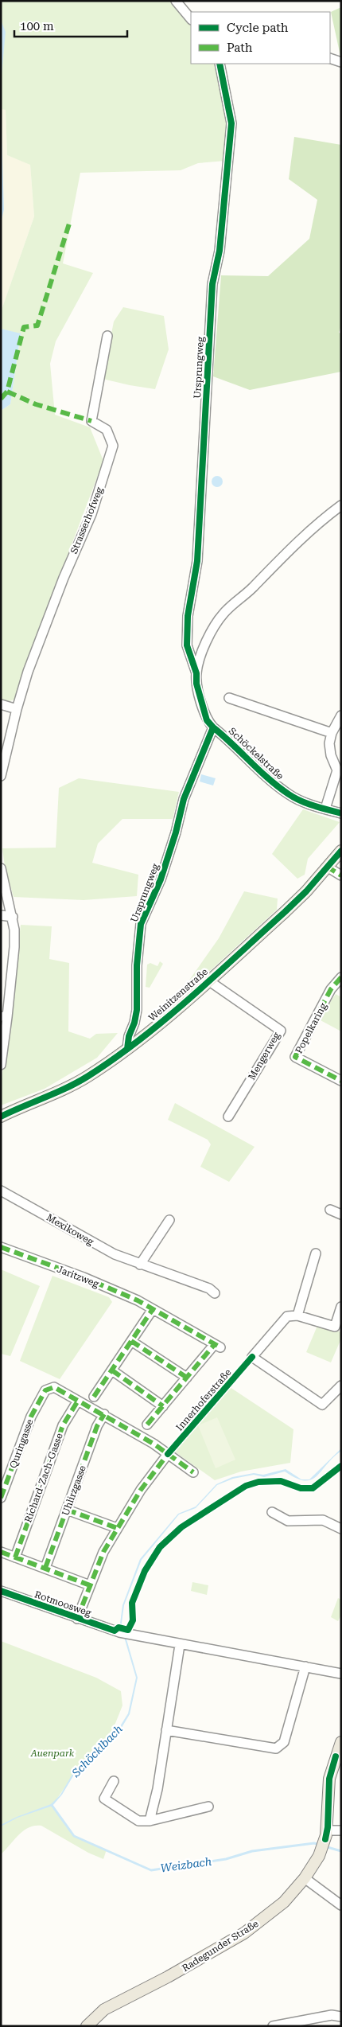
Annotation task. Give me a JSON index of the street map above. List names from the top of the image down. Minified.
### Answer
{"streets":{"main road":["Weinitzenstraße","Radegunder Straße"],"street":["Ursprungweg","Strasserhofweg","Schöckelstraße","Popelkaring","Mengerweg","Mexikoweg","Jaritzweg","Quringasse","Richard-Zach-Gasse","Uhlirzgasse","Rotmoosweg"],"cycle path":["Innerhoferstraße"]},"crossings":[["Ursprungweg","Schöckelstraße"],["Ursprungweg","Weinitzenstraße"],["Weinitzenstraße","Mengerweg"],["Quringasse","Richard-Zach-Gasse"]],"water":["Schöcklbach","Weizbach"],"parks":["Auenpark"],"legend":["Cycle path","Path"],"scale_bar":"100 m"}
